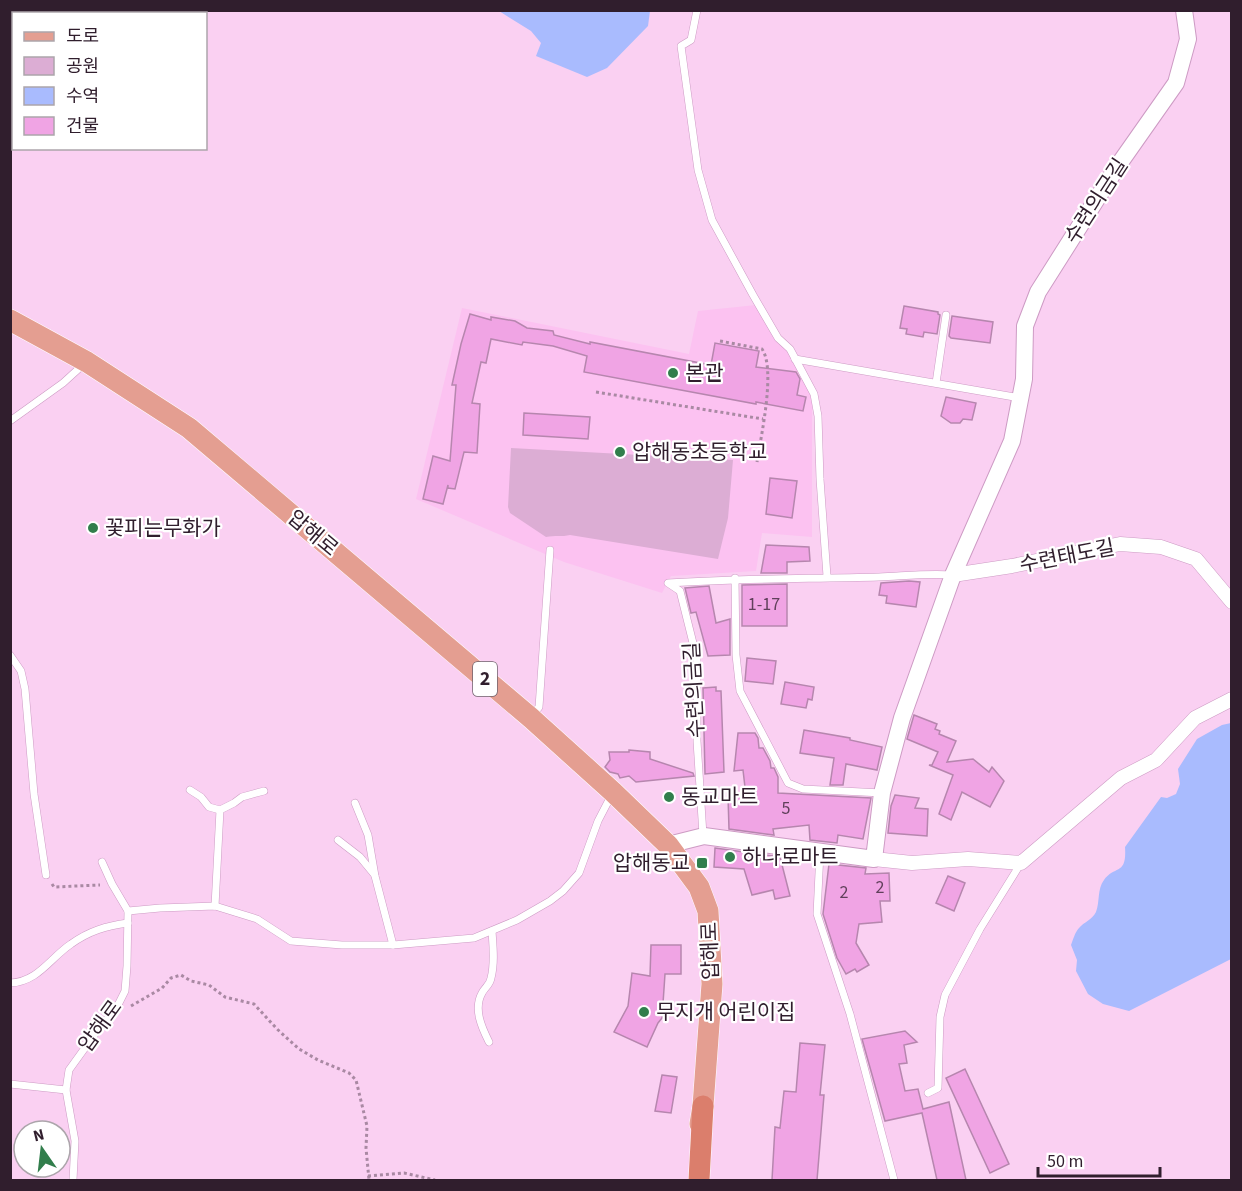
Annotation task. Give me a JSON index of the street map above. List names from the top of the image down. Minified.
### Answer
{"streets":{"highway":["2"],"main road":["압해로"],"street":["수련의금길","수련태도길"]},"crossings":[["수련의금길","수련태도길"],["압해로","2"]],"places":{"other":["본관","압해동초등학교","꽃피는무화가","동교마트","하나로마트","무지개 어린이집"],"transit":["압해동교"]},"house_numbers":["1-17","5","2","2"],"legend":["도로","공원","수역","건물"],"scale_bar":"50 m","north":"top"}
